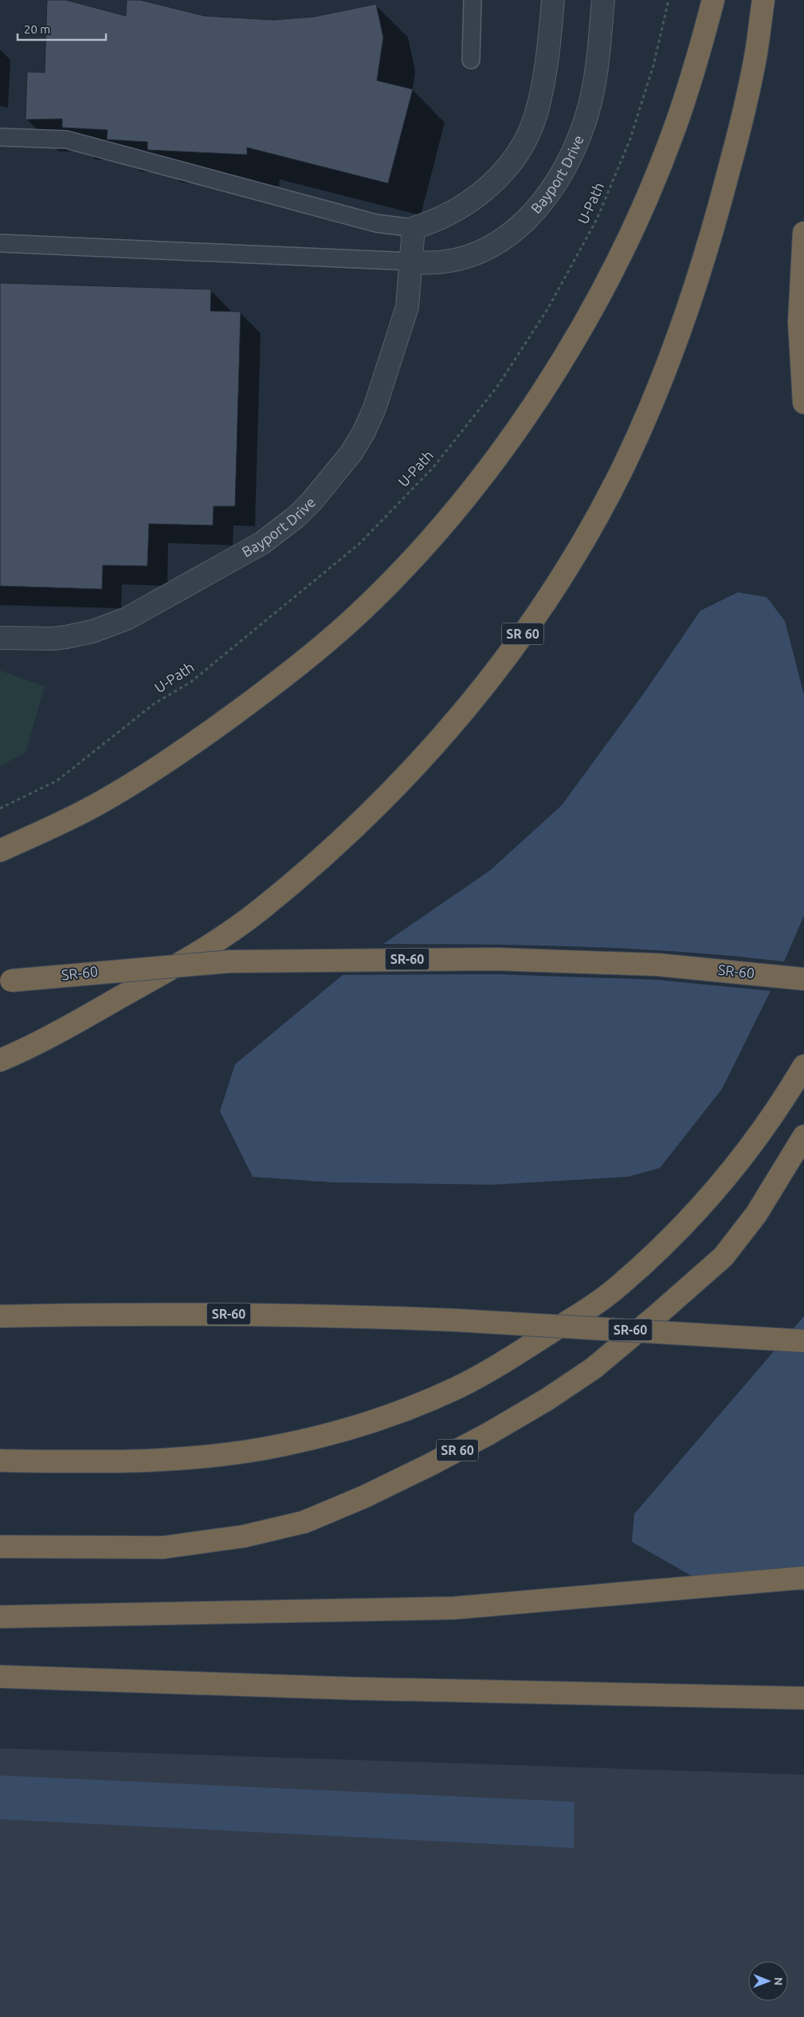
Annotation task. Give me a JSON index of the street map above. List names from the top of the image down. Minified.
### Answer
{"streets":{"highway":["SR 60","SR-60"],"street":["Bayport Drive"],"path":["U-Path"]},"scale_bar":"20 m","north":"right"}
